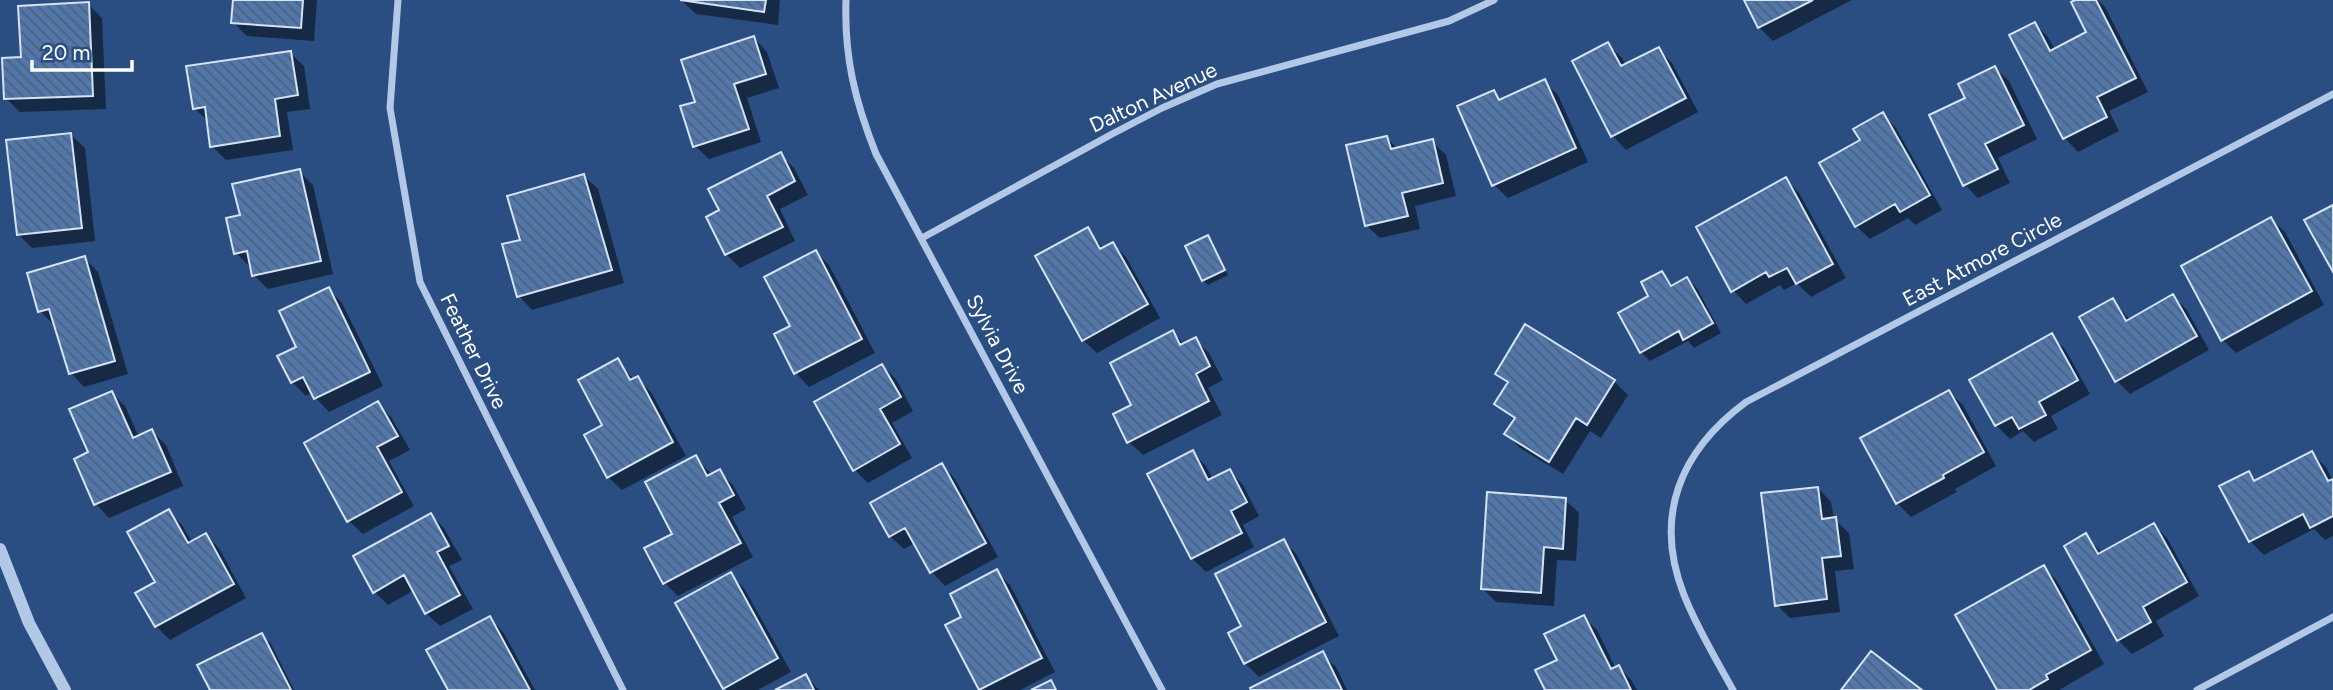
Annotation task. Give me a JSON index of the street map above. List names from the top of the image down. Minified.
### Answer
{"streets":{"street":["Dalton Avenue","East Atmore Circle","Sylvia Drive","Feather Drive"]},"crossings":[["Dalton Avenue","Sylvia Drive"]],"scale_bar":"20 m"}
